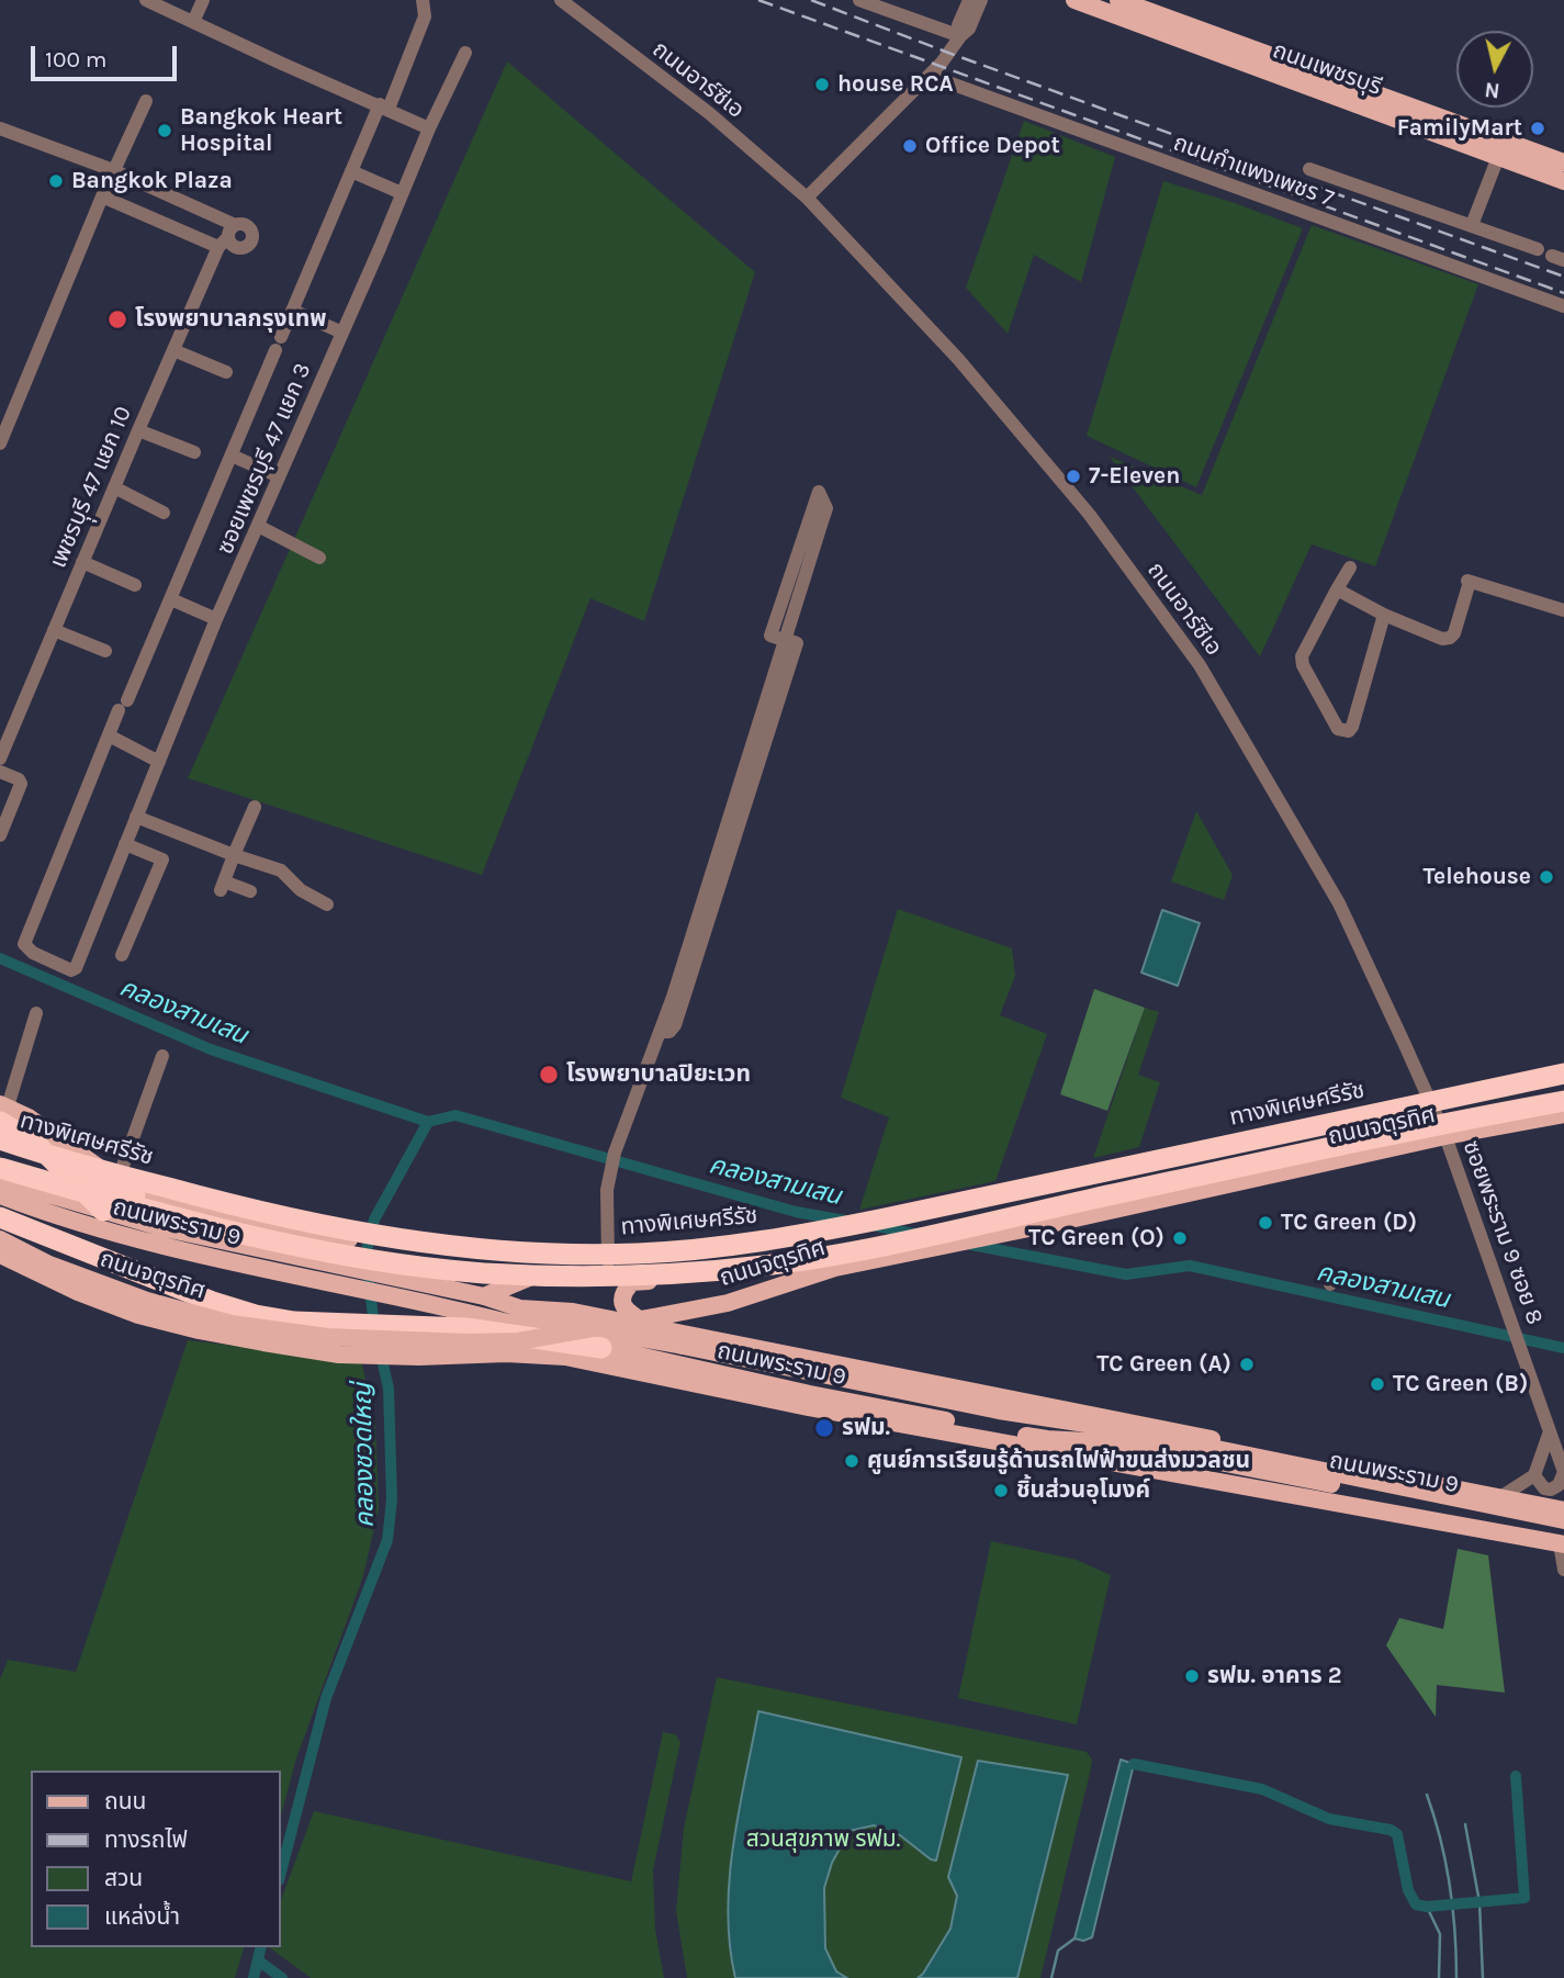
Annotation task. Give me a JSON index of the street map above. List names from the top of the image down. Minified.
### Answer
{"streets":{"highway":["ทางพิเศษศรีรัช"],"main road":["ถนนเพชรบุรี","ถนนจตุรทิศ","ถนนพระราม 9"],"street":["ถนนอาร์ซีเอ","ถนนกำแพงเพชร 7","ซอยเพชรบุรี 47 แยก 3","เพชรบุุรี 47 แยก 10","ซอยพระราม 9 ซอย 8"]},"crossings":[["ถนนอาร์ซีเอ","ถนนจตุรทิศ"],["ถนนอาร์ซีเอ","ซอยพระราม 9 ซอย 8"],["ถนนจตุรทิศ","ถนนพระราม 9"],["ถนนจตุรทิศ","ซอยพระราม 9 ซอย 8"]],"water":["คลองสามเสน","คลองชวดใหญ่"],"parks":["สวนสุขภาพ รฟม."],"places":["house RCA","FamilyMart","Bangkok Heart Hospital","Office Depot","Bangkok Plaza","โรงพยาบาลกรุงเทพ","7-Eleven","Telehouse","โรงพยาบาลปิยะเวท","TC Green (D)","TC Green (O)","TC Green (A)","TC Green (B)","รฟม.","ศูนย์การเรียนรู้ด้านรถไฟฟ้าขนส่งมวลชน","ชิ้นส่วนอุโมงค์","รฟม. อาคาร 2"],"legend":["ถนน","ทางรถไฟ","สวน","แหล่งน้ำ"],"scale_bar":"100 m","north":"bottom"}
